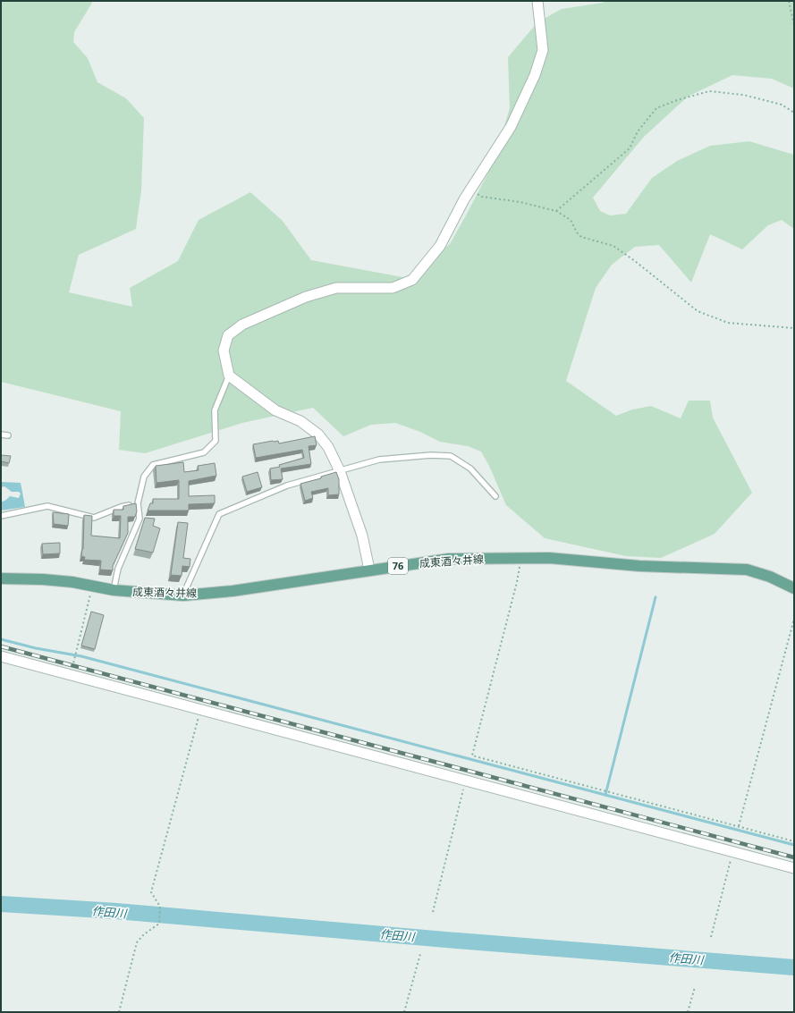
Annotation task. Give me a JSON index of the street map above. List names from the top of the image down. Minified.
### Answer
{"streets":{"main road":["成東酒々井線","76"]},"water":["作田川"]}
